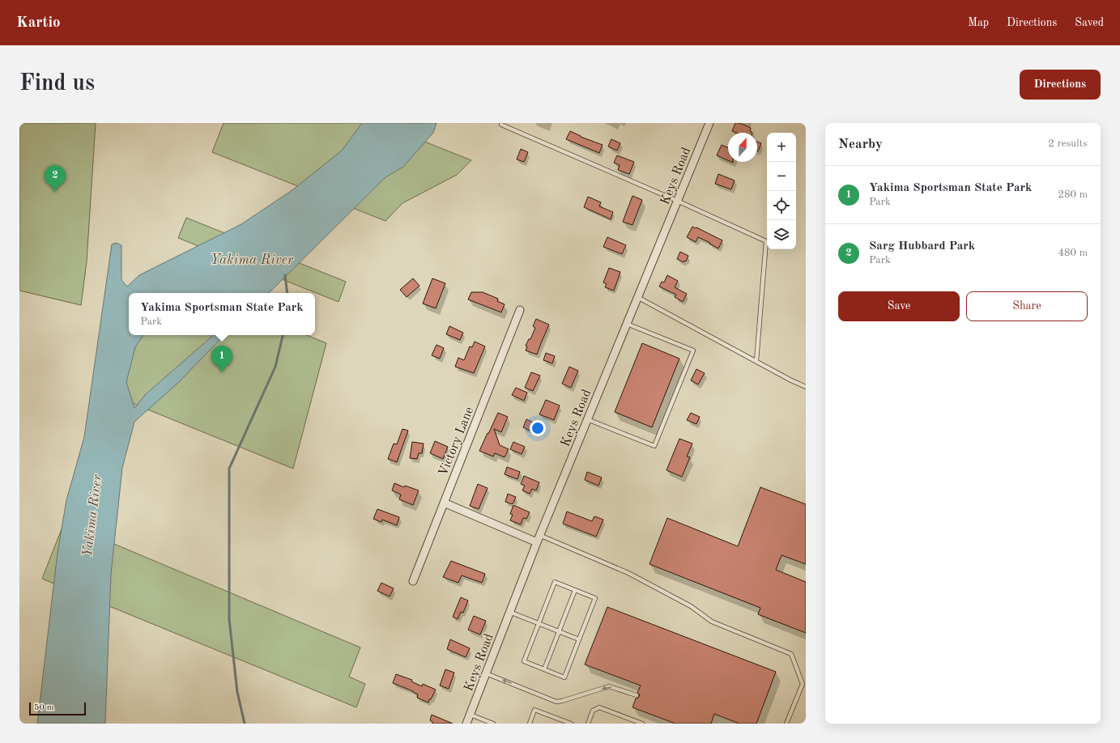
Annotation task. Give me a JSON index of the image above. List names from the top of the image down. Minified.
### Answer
{"streets":{"street":["Keys Road","Victory Lane"]},"water":["Yakima River"],"scale_bar":"50 m","north":"top","page":{"header":"Kartio","nav":["Map","Directions","Saved"],"buttons":["Directions",["Save","Share"]],"title":"Find us","heading":["Nearby","2 results"],"map_buttons":["+","−"],"pins":["2","1"],"list":[{"mark":"1","name":"Yakima Sportsman State Park","note":"Park","value":"280 m"},{"mark":"2","name":"Sarg Hubbard Park","note":"Park","value":"480 m"}],"popup":["Yakima Sportsman State Park","Park"],"scale":"50 m"}}
